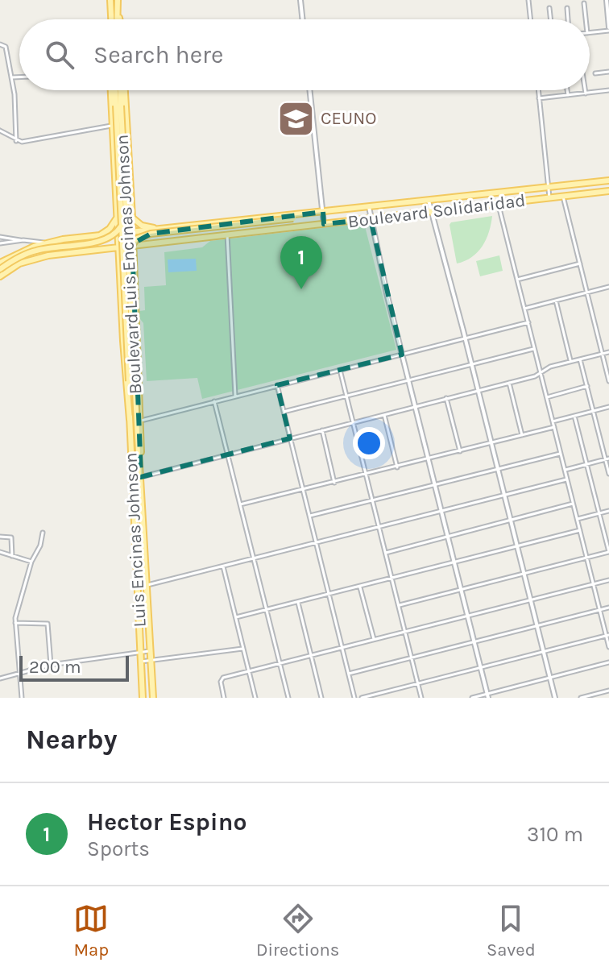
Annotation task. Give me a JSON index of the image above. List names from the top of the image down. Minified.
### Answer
{"streets":{"main road":["Boulevard Solidaridad","Boulevard Luis Encinas Johnson","Luis Encinas Johnson"]},"crossings":[["Boulevard Luis Encinas Johnson","Luis Encinas Johnson"]],"places":{"school or university":["CEUNO"]},"scale_bar":"200 m","page":{"search":"Search here","pins":"1","scale":"200 m","heading":"Nearby","list":[{"mark":"1","name":"Hector Espino","note":"Sports","value":"310 m"}],"nav":["Map","Directions","Saved"]}}
